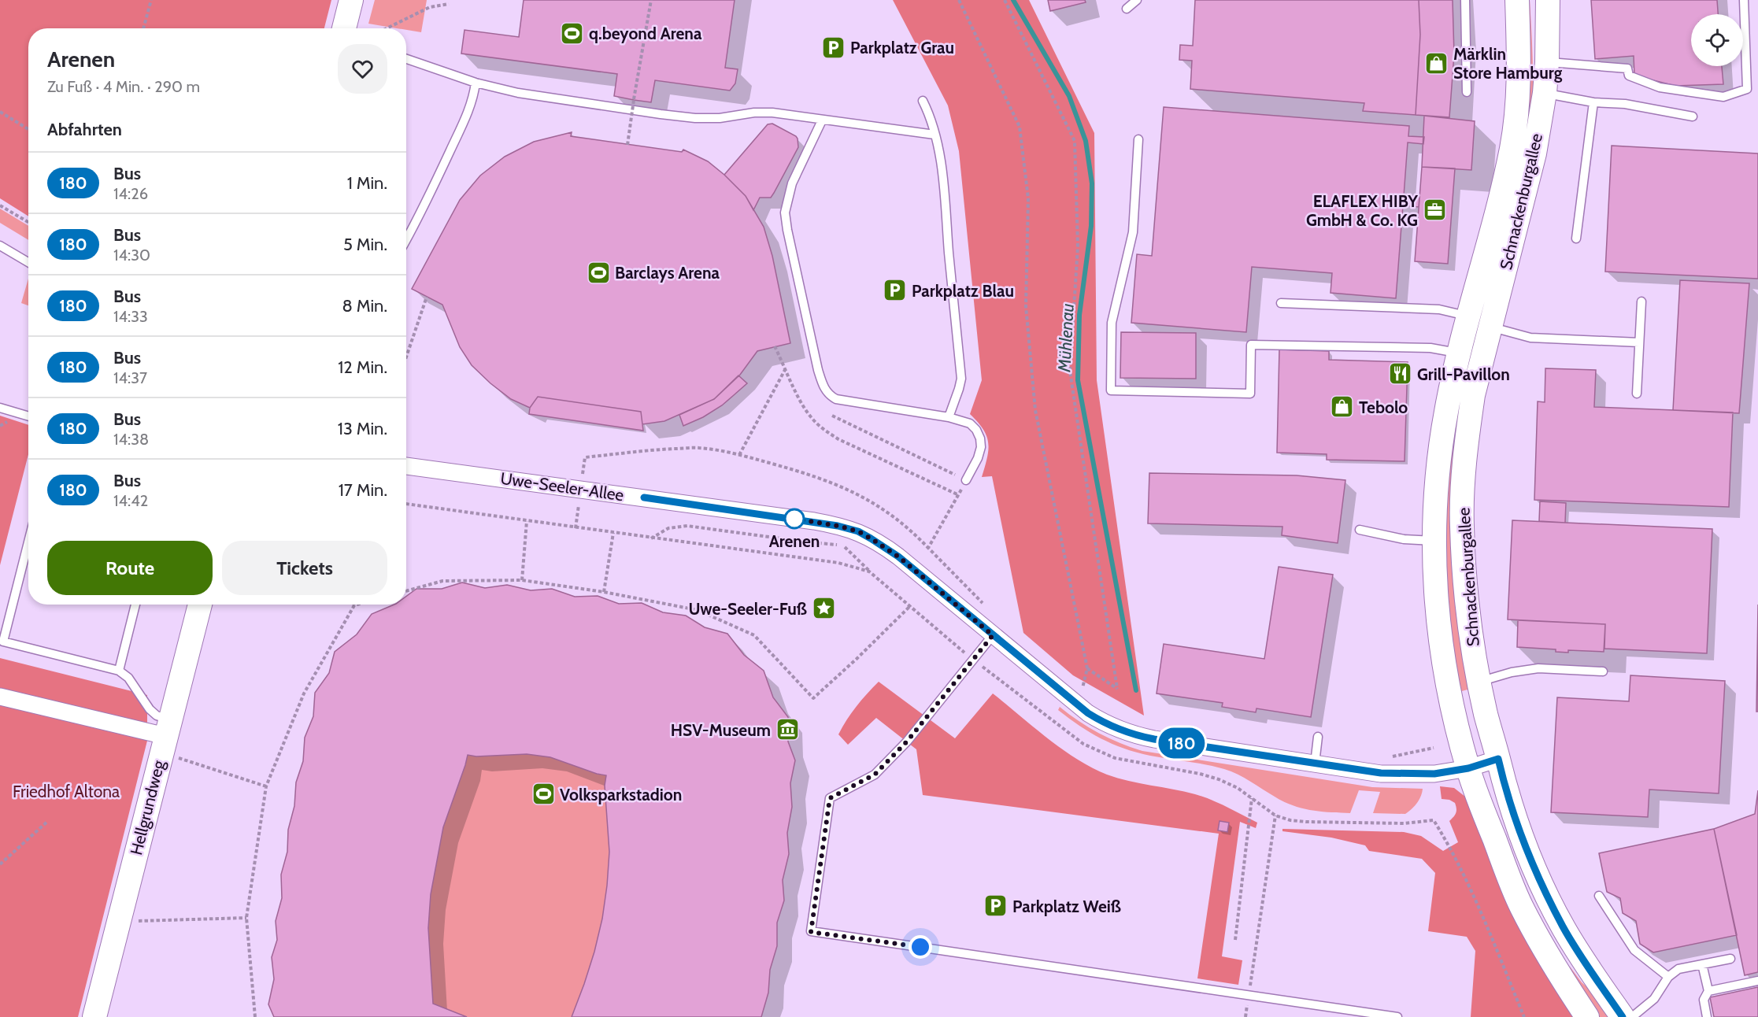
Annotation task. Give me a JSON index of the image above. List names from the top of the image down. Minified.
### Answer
{"streets":{"main road":["Schnackenburgallee","Hellgrundweg"],"street":["Uwe-Seeler-Allee"]},"crossings":[["Schnackenburgallee","Uwe-Seeler-Allee"]],"water":["Mühlenau"],"parks":["Friedhof Altona"],"places":{"sports":["q.beyond Arena","Barclays Arena","Volksparkstadion"],"parking":["Parkplatz Grau","Parkplatz Blau","Parkplatz Weiß"],"shop":["Märklin Store Hamburg","Tebolo"],"office":["ELAFLEX HIBY GmbH & Co. KG"],"restaurant":["Grill-Pavillon"],"other":["Arenen"],"place":["Uwe-Seeler-Fuß"],"museum":["HSV-Museum"]},"lines":["bus line 180"],"page":{"on_map":"180","heading":[["Arenen","Zu Fuß · 4 Min. · 290 m"],"Abfahrten"],"list":[{"mark":"180","name":"Bus","note":"14:26","value":"1 Min."},{"mark":"180","name":"Bus","note":"14:30","value":"5 Min."},{"mark":"180","name":"Bus","note":"14:33","value":"8 Min."},{"mark":"180","name":"Bus","note":"14:37","value":"12 Min."},{"mark":"180","name":"Bus","note":"14:38","value":"13 Min."},{"mark":"180","name":"Bus","note":"14:42","value":"17 Min."}],"buttons":["Route","Tickets"]}}
